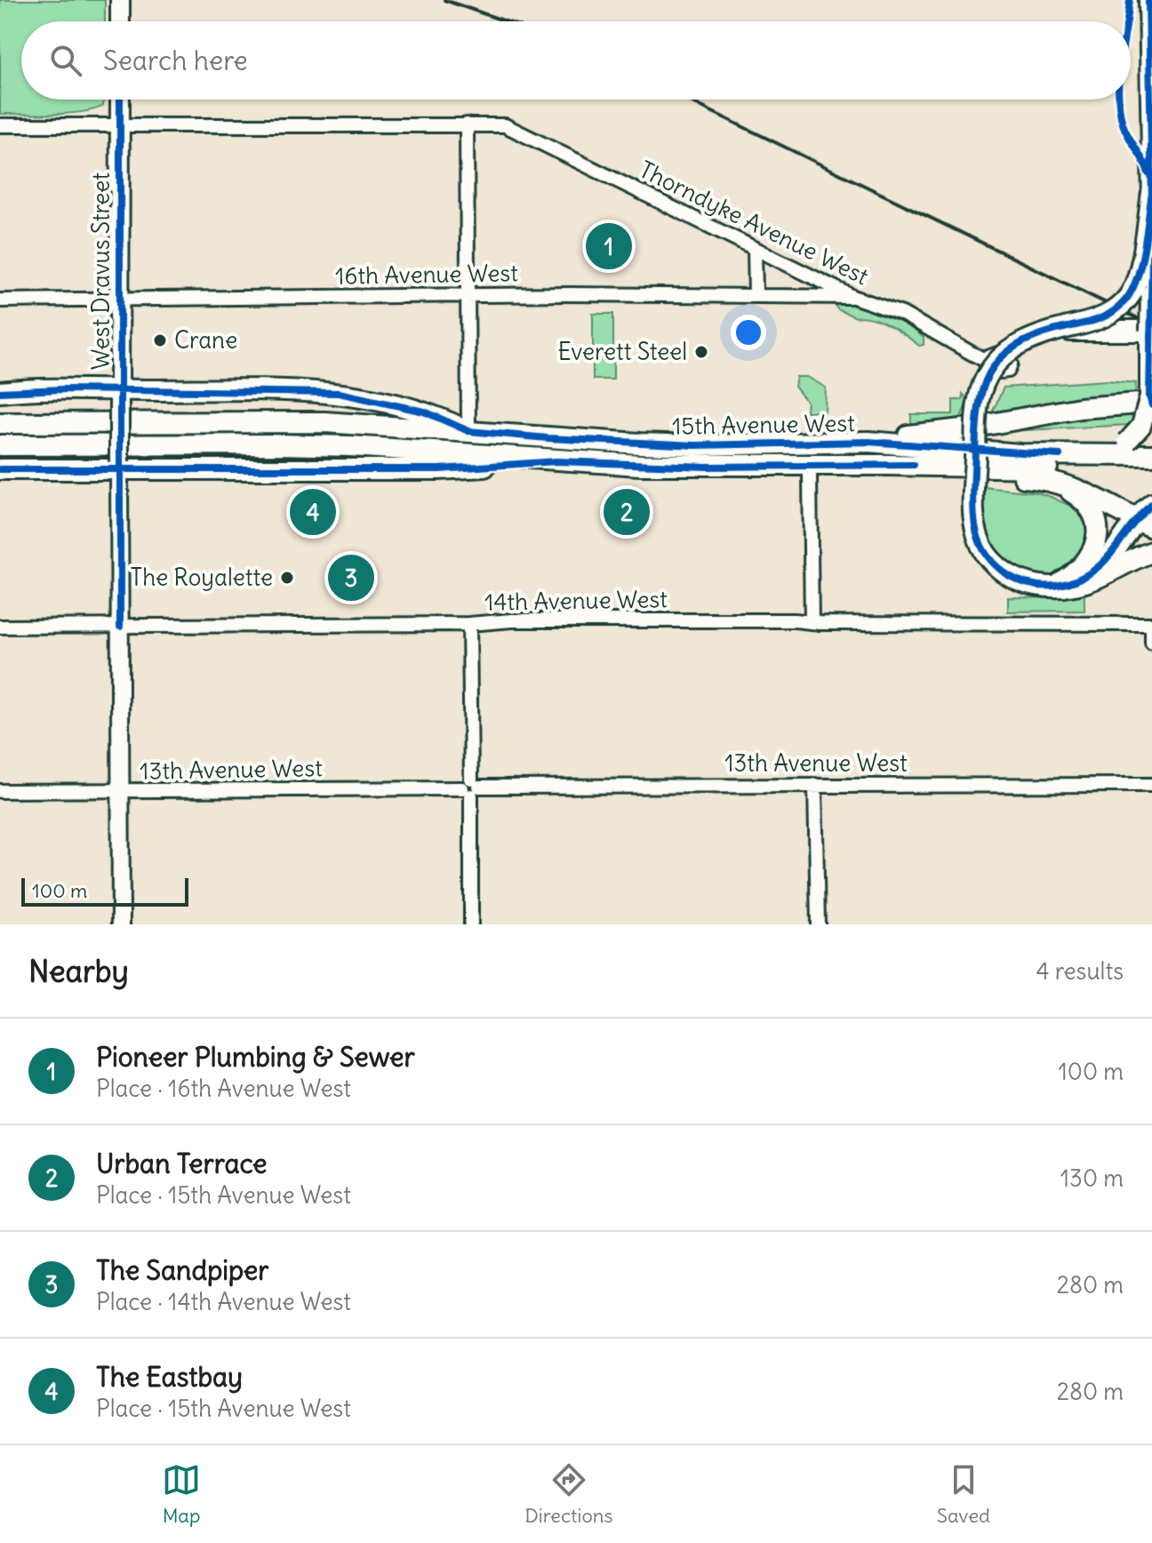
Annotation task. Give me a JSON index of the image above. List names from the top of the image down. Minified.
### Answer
{"streets":{"main road":["West Dravus Street","15th Avenue West"],"street":["Thorndyke Avenue West","16th Avenue West","14th Avenue West","13th Avenue West"]},"crossings":[["Thorndyke Avenue West","16th Avenue West"],["West Dravus Street","16th Avenue West"],["West Dravus Street","14th Avenue West"],["West Dravus Street","13th Avenue West"]],"places":["Crane","Everett Steel","The Royalette"],"scale_bar":"100 m","page":{"search":"Search here","pins":["1","2","4","3"],"scale":"100 m","heading":["Nearby","4 results"],"list":[{"mark":"1","name":"Pioneer Plumbing & Sewer","note":"Place · 16th Avenue West","value":"100 m"},{"mark":"2","name":"Urban Terrace","note":"Place · 15th Avenue West","value":"130 m"},{"mark":"3","name":"The Sandpiper","note":"Place · 14th Avenue West","value":"280 m"},{"mark":"4","name":"The Eastbay","note":"Place · 15th Avenue West","value":"280 m"}],"nav":["Map","Directions","Saved"]}}
